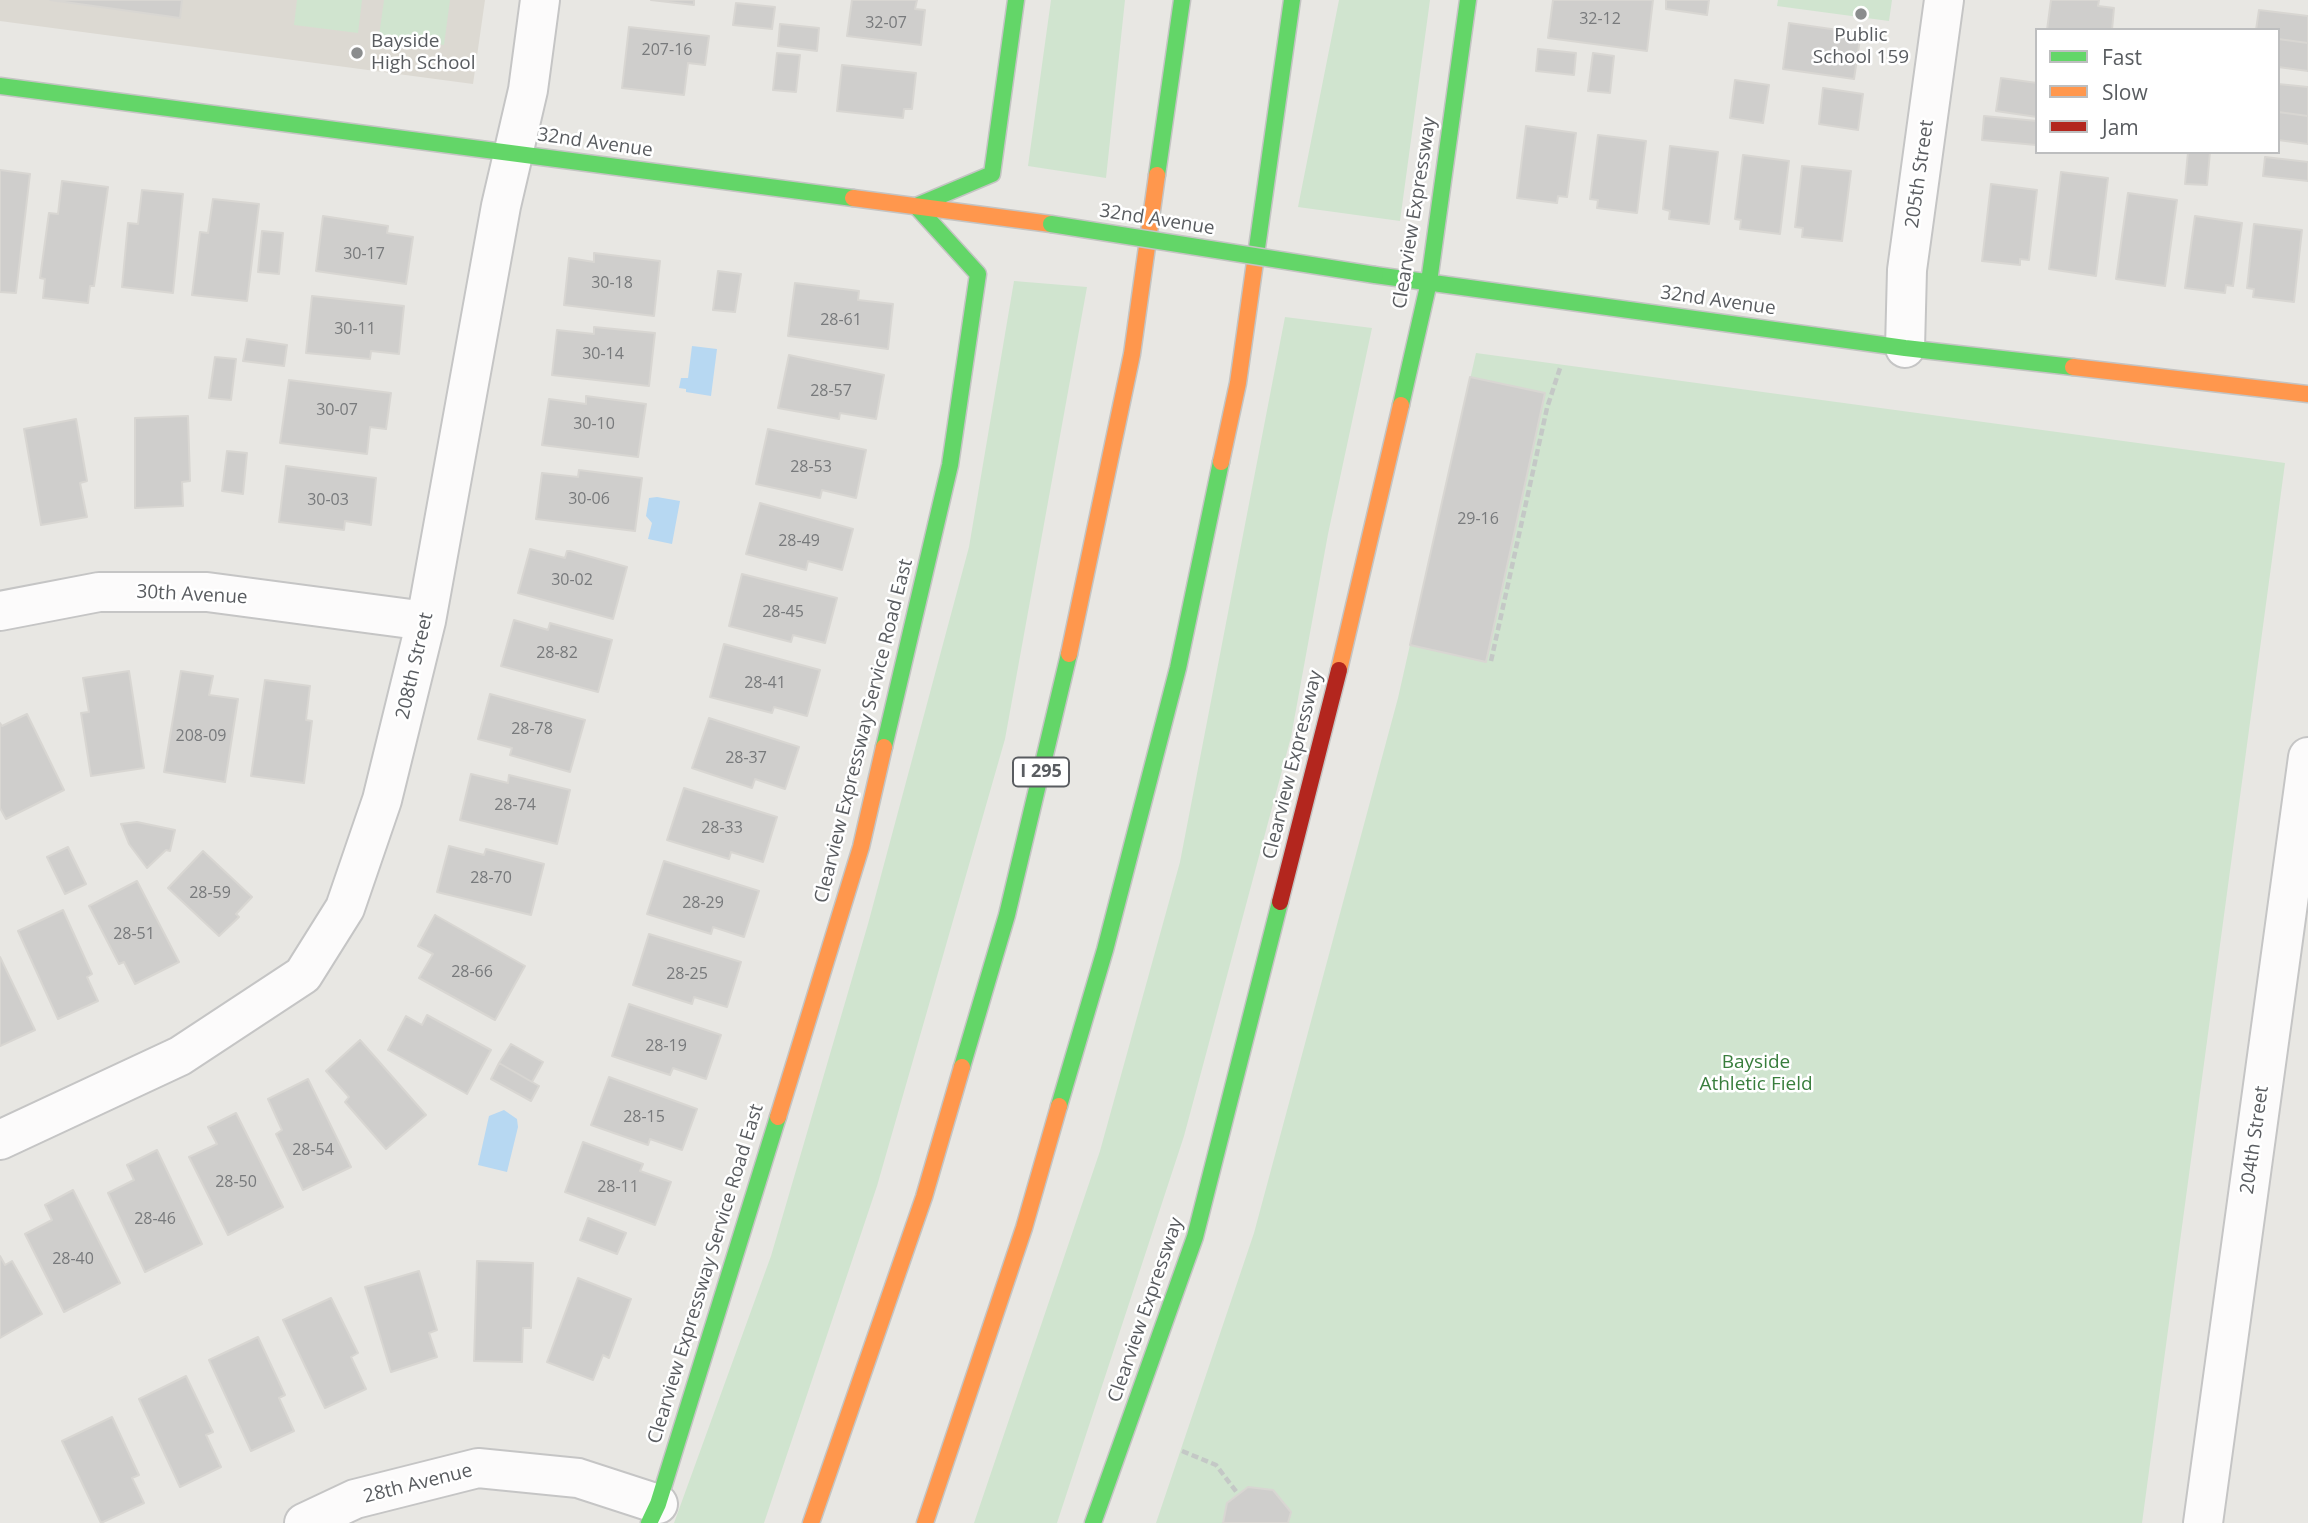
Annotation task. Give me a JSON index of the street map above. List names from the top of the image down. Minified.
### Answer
{"streets":{"main road":["32nd Avenue","Clearview Expressway","Clearview Expressway Service Road East","I 295"],"street":["205th Street","30th Avenue","208th Street","204th Street","28th Avenue"]},"crossings":[["32nd Avenue","205th Street"],["32nd Avenue","Clearview Expressway"],["32nd Avenue","208th Street"],["32nd Avenue","Clearview Expressway Service Road East"],["30th Avenue","208th Street"],["Clearview Expressway Service Road East","28th Avenue"]],"parks":["Bayside Athletic Field"],"places":["Public School 159","Bayside High School"],"house_numbers":["32-12","32-07","207-16","30-17","30-18","28-61","30-11","30-14","28-57","30-07","30-10","28-53","30-06","30-03","29-16","28-49","30-02","28-45","28-82","28-41","28-78","208-09","28-37","28-74","28-33","28-70","28-59","28-29","28-51","28-66","28-25","28-19","28-15","28-54","28-50","28-11","28-46","28-40"],"legend":["Fast","Slow","Jam"]}
